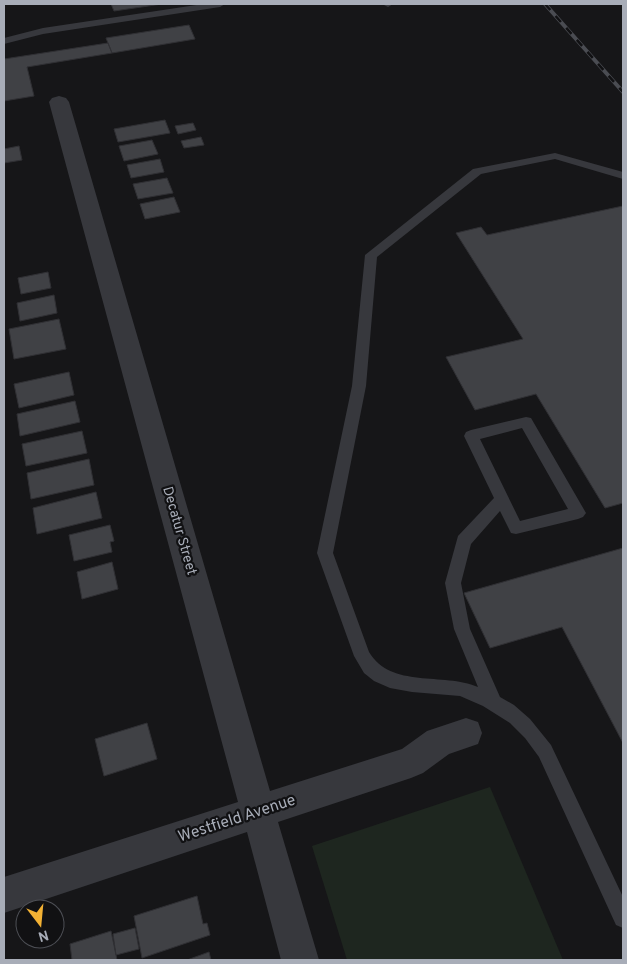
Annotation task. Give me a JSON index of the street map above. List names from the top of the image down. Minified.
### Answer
{"streets":{"street":["Decatur Street","Westfield Avenue"]},"crossings":[["Decatur Street","Westfield Avenue"]],"north":"bottom"}
